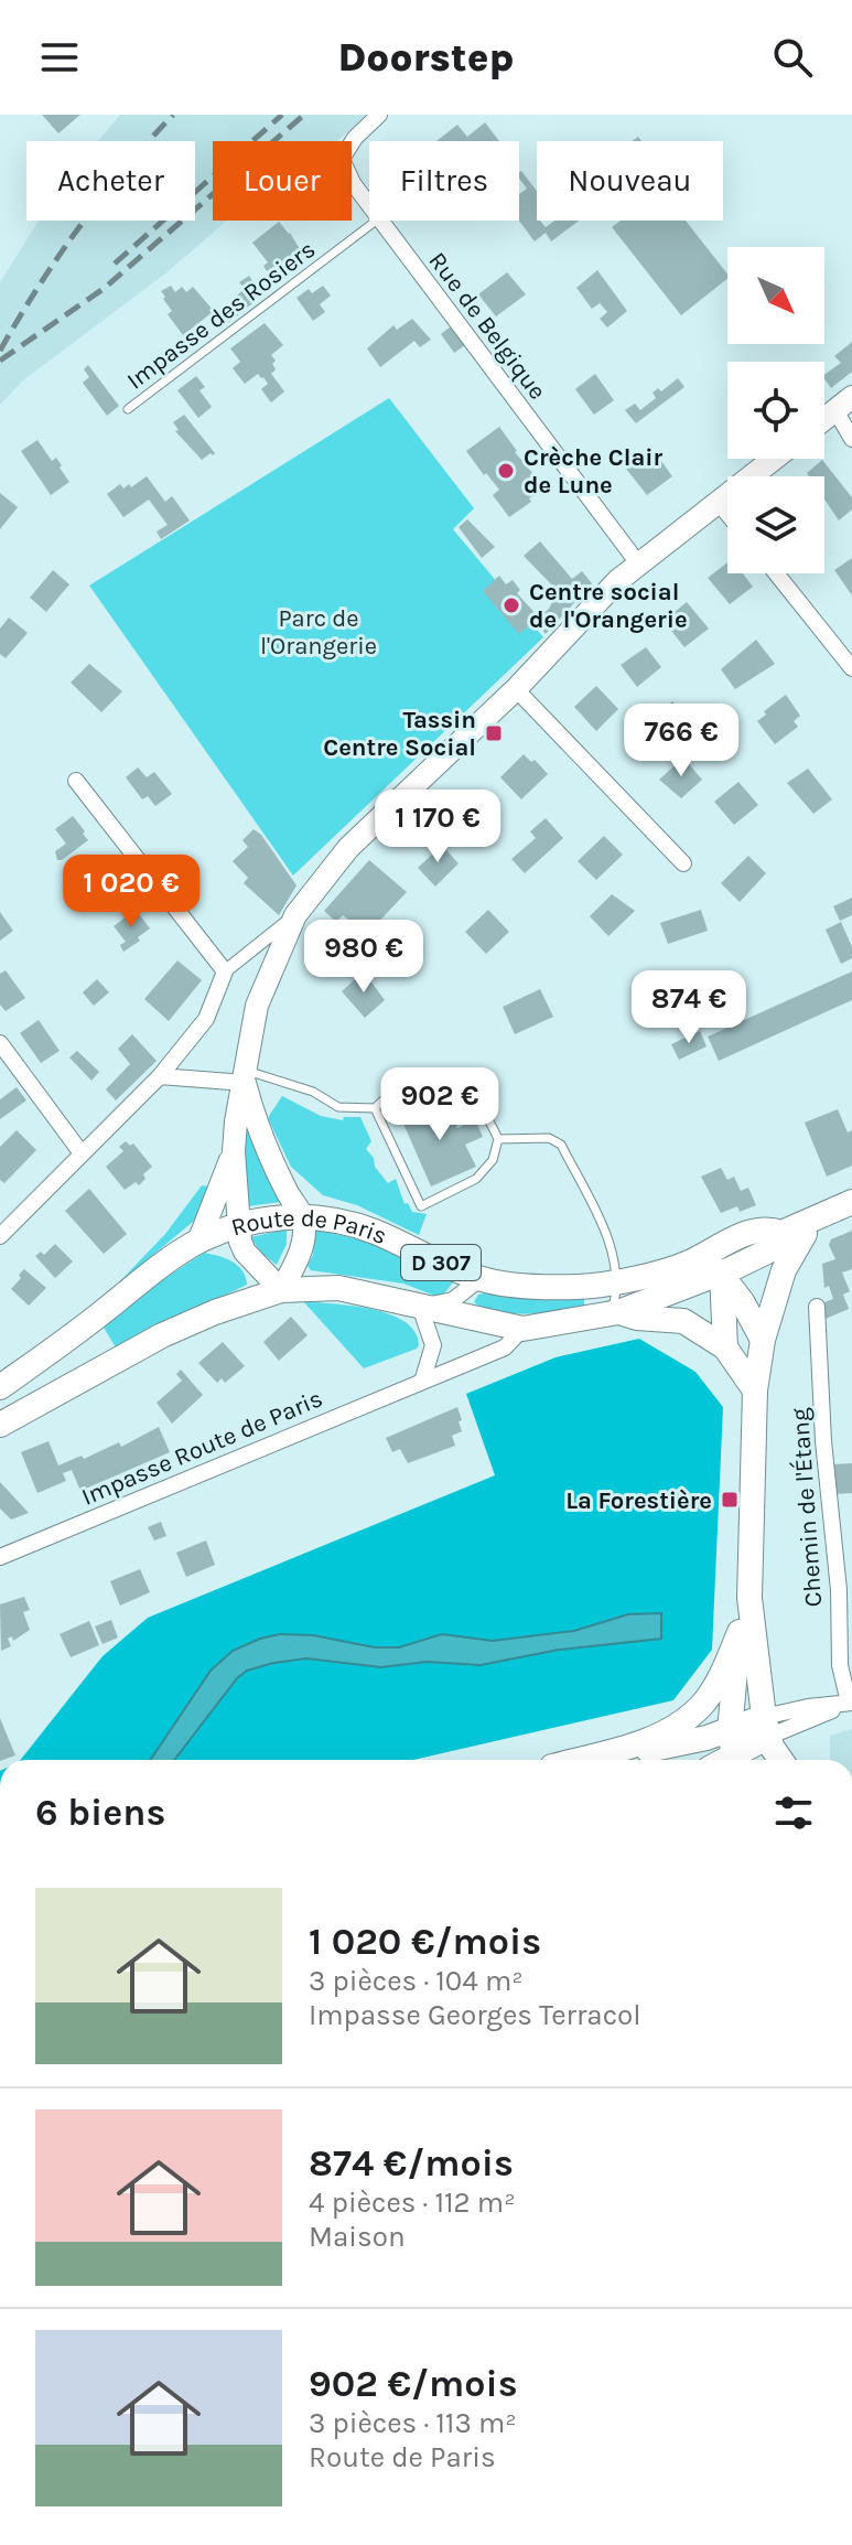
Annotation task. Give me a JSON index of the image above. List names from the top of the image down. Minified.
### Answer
{"streets":{"main road":["Route de Paris","D 307"],"street":["Rue de Belgique","Impasse Route de Paris","Chemin de l'Étang"],"lane":["Impasse des Rosiers"]},"crossings":[["Route de Paris","Impasse Route de Paris"]],"parks":["Parc de l'Orangerie"],"places":{"other":["Crèche Clair de Lune","Centre social de l'Orangerie"],"transit":["Tassin Centre Social","La Forestière"]},"north":"bottom right","page":{"header":"Doorstep","chip":["Acheter","Louer","Filtres","Nouveau"],"price":["766 €","1 170 €","1 020 €","980 €","874 €","902 €"],"heading":"6 biens","list":[{"name":"1 020 €/mois","note":"3 pièces · 104 m² · Impasse Georges Terracol"},{"name":"874 €/mois","note":"4 pièces · 112 m² · Maison"},{"name":"902 €/mois","note":"3 pièces · 113 m² · Route de Paris"}]}}
